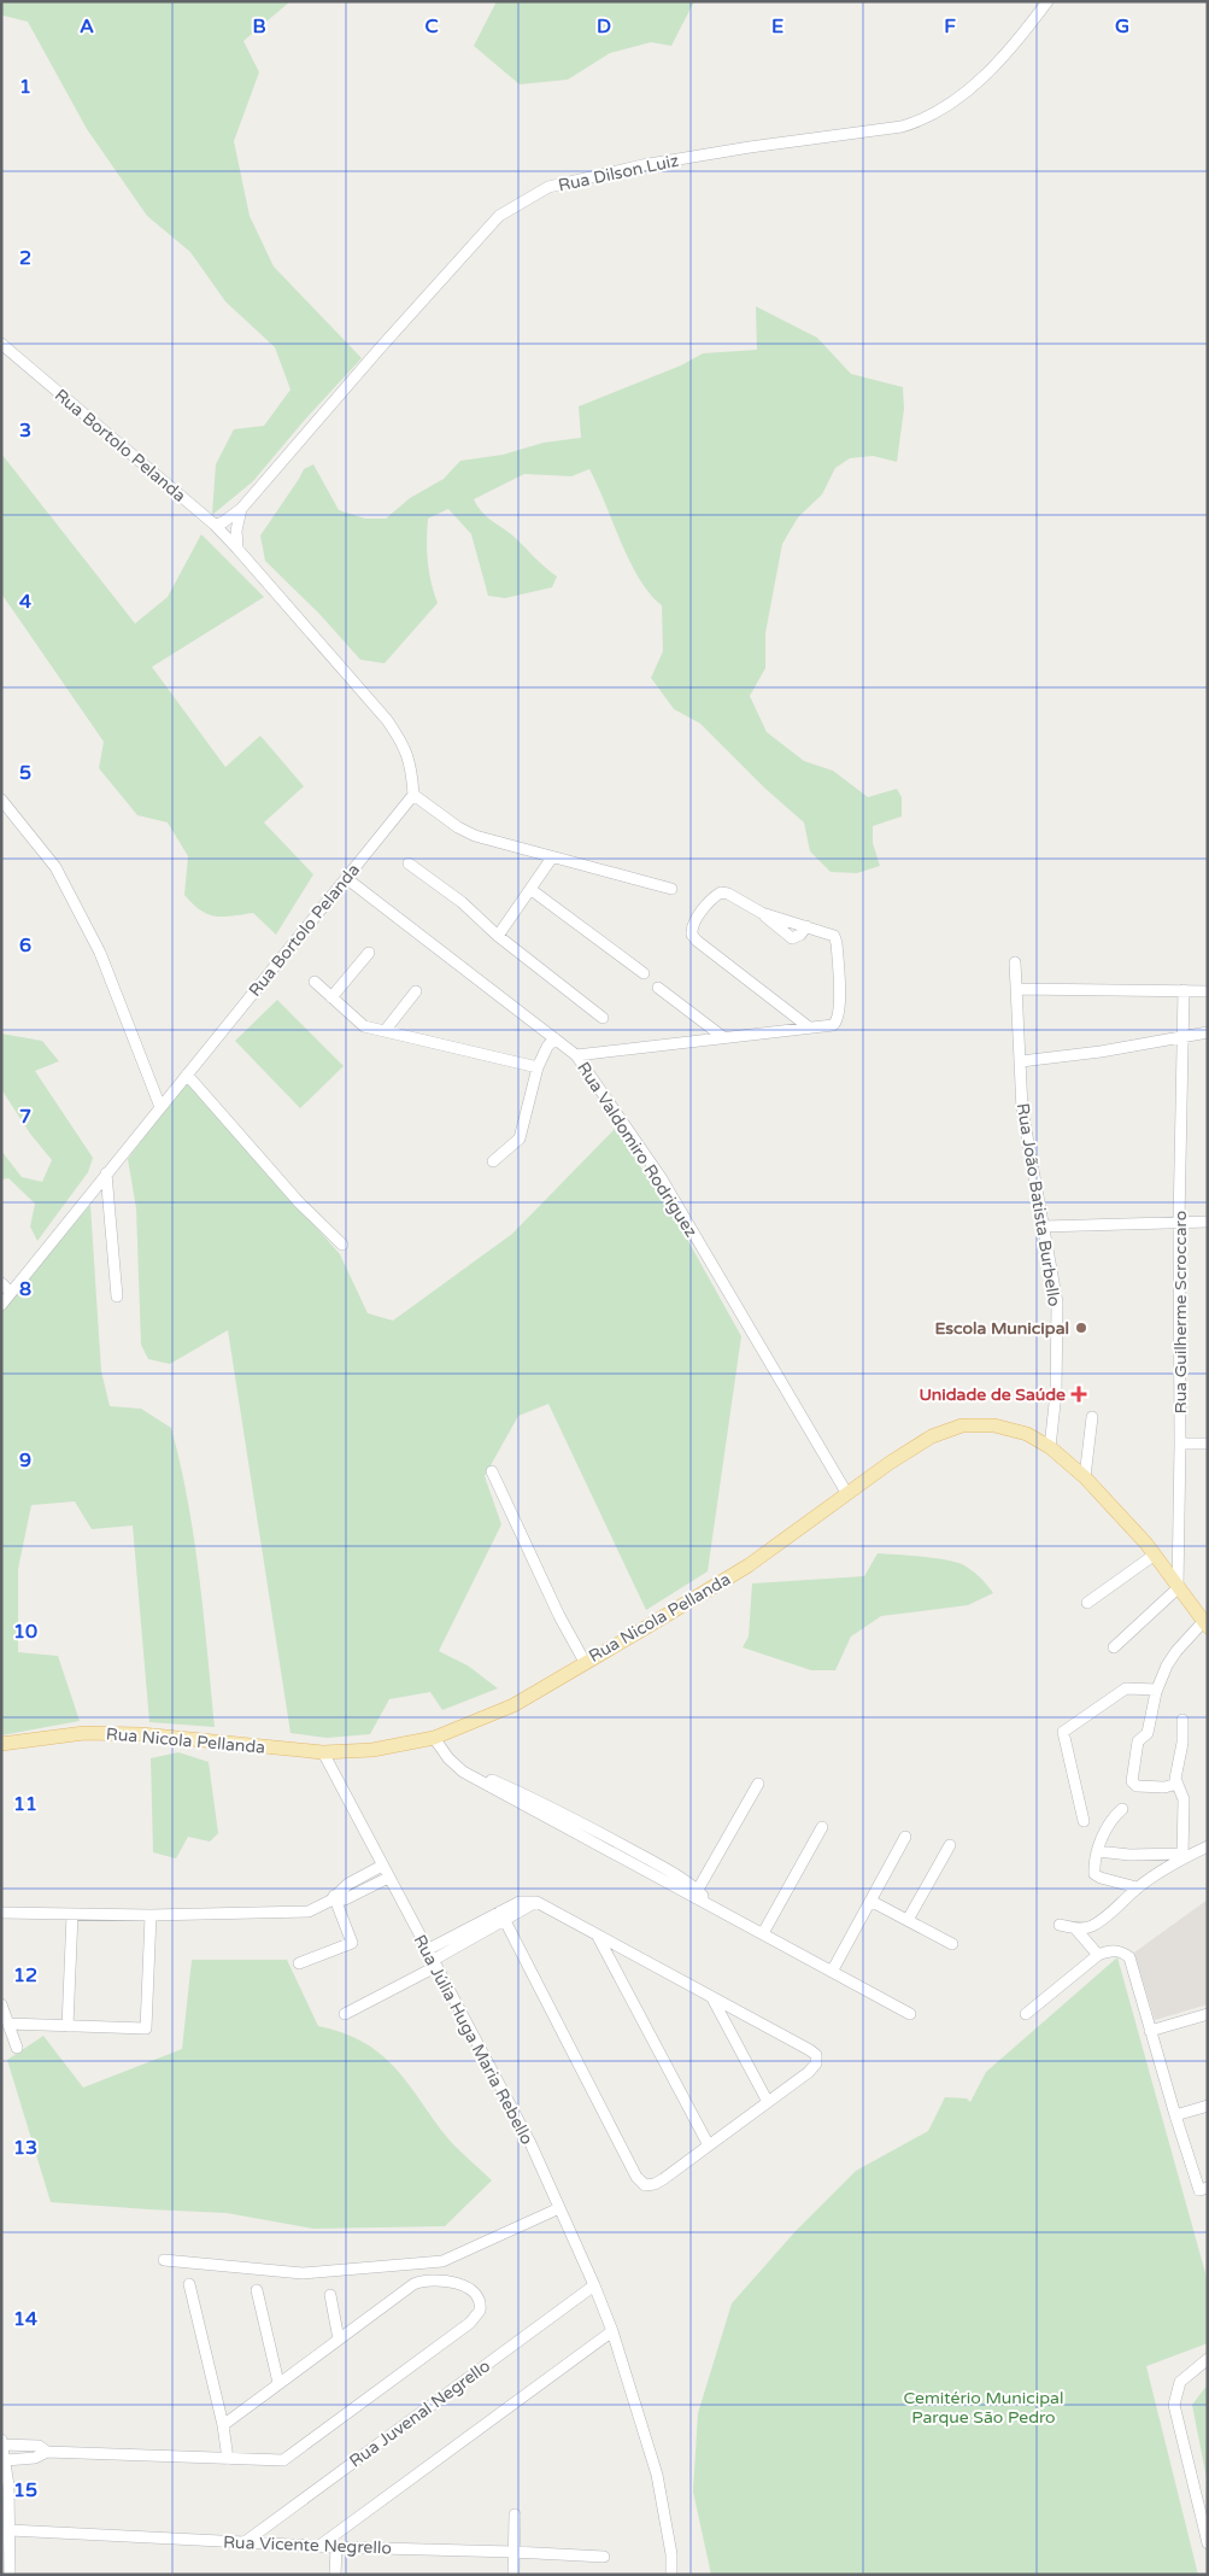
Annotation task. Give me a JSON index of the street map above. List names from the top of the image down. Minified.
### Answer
{"streets":{"main road":["Rua Nicola Pellanda"],"street":["Rua Dilson Luiz","Rua Bortolo Pelanda","Rua Valdomiro Rodriguez","Rua João Batista Burbello","Rua Guilherme Scroccaro","Rua Júlia Huga Maria Rebello","Rua Juvenal Negrello","Rua Vicente Negrello"]},"crossings":[["Rua Dilson Luiz","Rua Bortolo Pelanda"],["Rua Bortolo Pelanda","Rua Valdomiro Rodriguez"],["Rua Valdomiro Rodriguez","Rua Nicola Pellanda"],["Rua João Batista Burbello","Rua Nicola Pellanda"],["Rua Guilherme Scroccaro","Rua Nicola Pellanda"],["Rua Nicola Pellanda","Rua Júlia Huga Maria Rebello"],["Rua Júlia Huga Maria Rebello","Rua Juvenal Negrello"],["Rua Juvenal Negrello","Rua Vicente Negrello"]],"parks":["Cemitério Municipal Parque São Pedro"],"places":{"other":["Escola Municipal"],"health":["Unidade de Saúde"]},"grid":{"columns":["A","B","C","D","E","F","G"],"rows":["1","2","3","4","5","6","7","8","9","10","11","12","13","14","15"]}}
